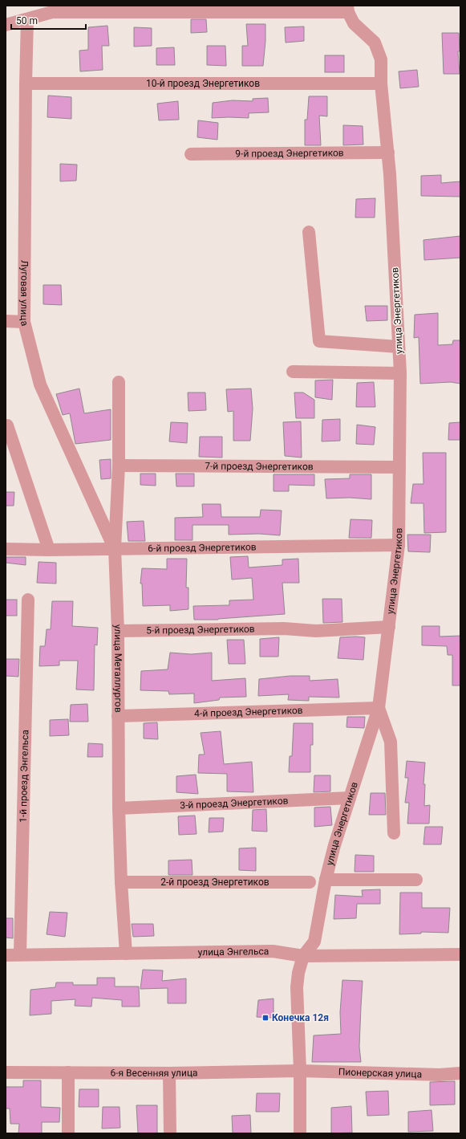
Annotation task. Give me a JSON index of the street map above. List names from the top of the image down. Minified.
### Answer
{"streets":{"street":["10-й проезд Энергетиков","9-й проезд Энергетиков","Луговая улица","улица Энергетиков","7-й проезд Энергетиков","6-й проезд Энергетиков","5-й проезд Энергетиков","улица Металлургов","4-й проезд Энергетиков","1-й проезд Энгельса","3-й проезд Энергетиков","2-й проезд Энергетиков","улица Энгельса","6-я Весенняя улица","Пионерская улица"]},"crossings":[["10-й проезд Энергетиков","Луговая улица"],["10-й проезд Энергетиков","улица Энергетиков"],["9-й проезд Энергетиков","улица Энергетиков"],["Луговая улица","6-й проезд Энергетиков"],["Луговая улица","улица Металлургов"],["улица Энергетиков","7-й проезд Энергетиков"],["улица Энергетиков","6-й проезд Энергетиков"],["улица Энергетиков","5-й проезд Энергетиков"],["улица Энергетиков","4-й проезд Энергетиков"],["улица Энергетиков","3-й проезд Энергетиков"],["улица Энергетиков","улица Энгельса"],["улица Энергетиков","6-я Весенняя улица"],["улица Энергетиков","Пионерская улица"],["7-й проезд Энергетиков","улица Металлургов"],["6-й проезд Энергетиков","улица Металлургов"],["5-й проезд Энергетиков","улица Металлургов"],["улица Металлургов","4-й проезд Энергетиков"],["улица Металлургов","3-й проезд Энергетиков"],["улица Металлургов","2-й проезд Энергетиков"],["улица Металлургов","улица Энгельса"],["1-й проезд Энгельса","улица Энгельса"],["6-я Весенняя улица","Пионерская улица"]],"places":{"transit":["Конечка 12я"]},"scale_bar":"50 m"}
